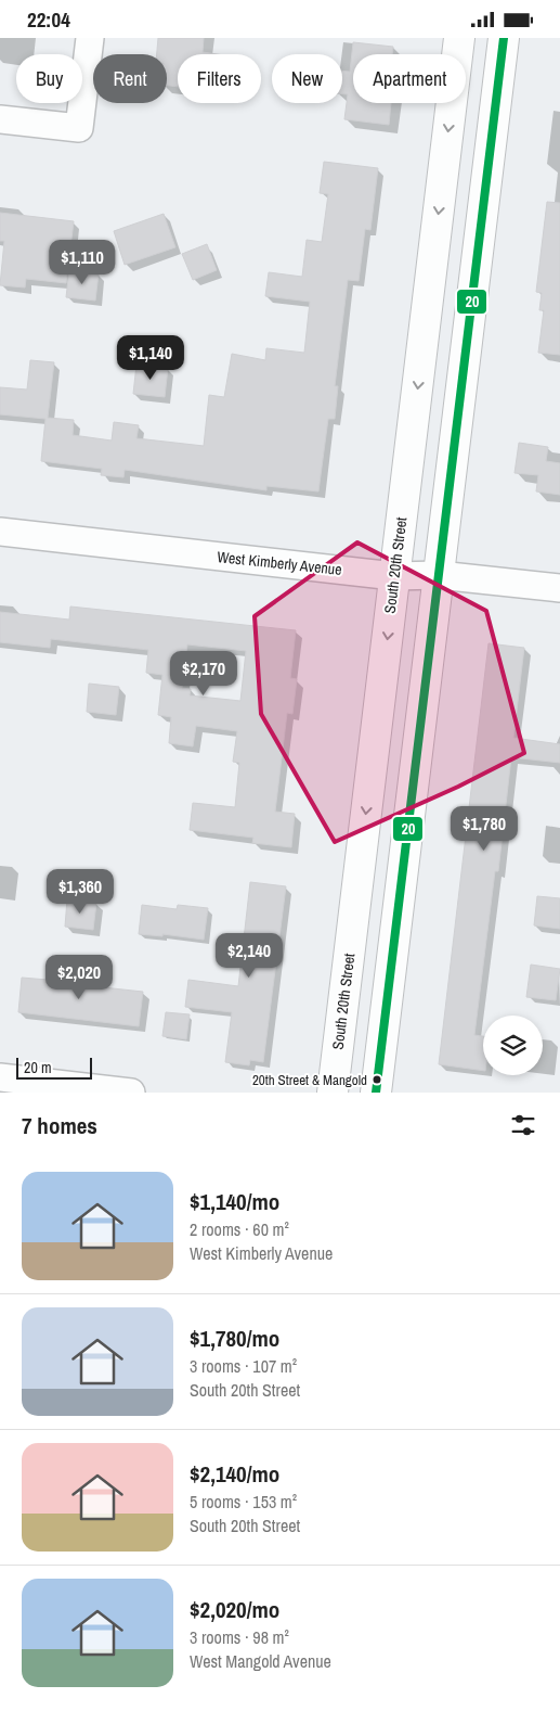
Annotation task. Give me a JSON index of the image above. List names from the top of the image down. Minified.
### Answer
{"streets":{"street":["West Kimberly Avenue","South 20th Street"]},"crossings":[["West Kimberly Avenue","South 20th Street"]],"places":["20th Street & Mangold"],"lines":["transit line 20"],"scale_bar":"20 m","page":{"status":"22:04","chip":["Buy","Rent","Filters","New","Apartment"],"price":["$1,110","$1,140","$2,170","$1,780","$1,360","$2,140","$2,020"],"scale":"20 m","heading":"7 homes","list":[{"name":"$1,140/mo","note":"2 rooms · 60 m² · West Kimberly Avenue"},{"name":"$1,780/mo","note":"3 rooms · 107 m² · South 20th Street"},{"name":"$2,140/mo","note":"5 rooms · 153 m² · South 20th Street"},{"name":"$2,020/mo","note":"3 rooms · 98 m² · West Mangold Avenue"}]}}
